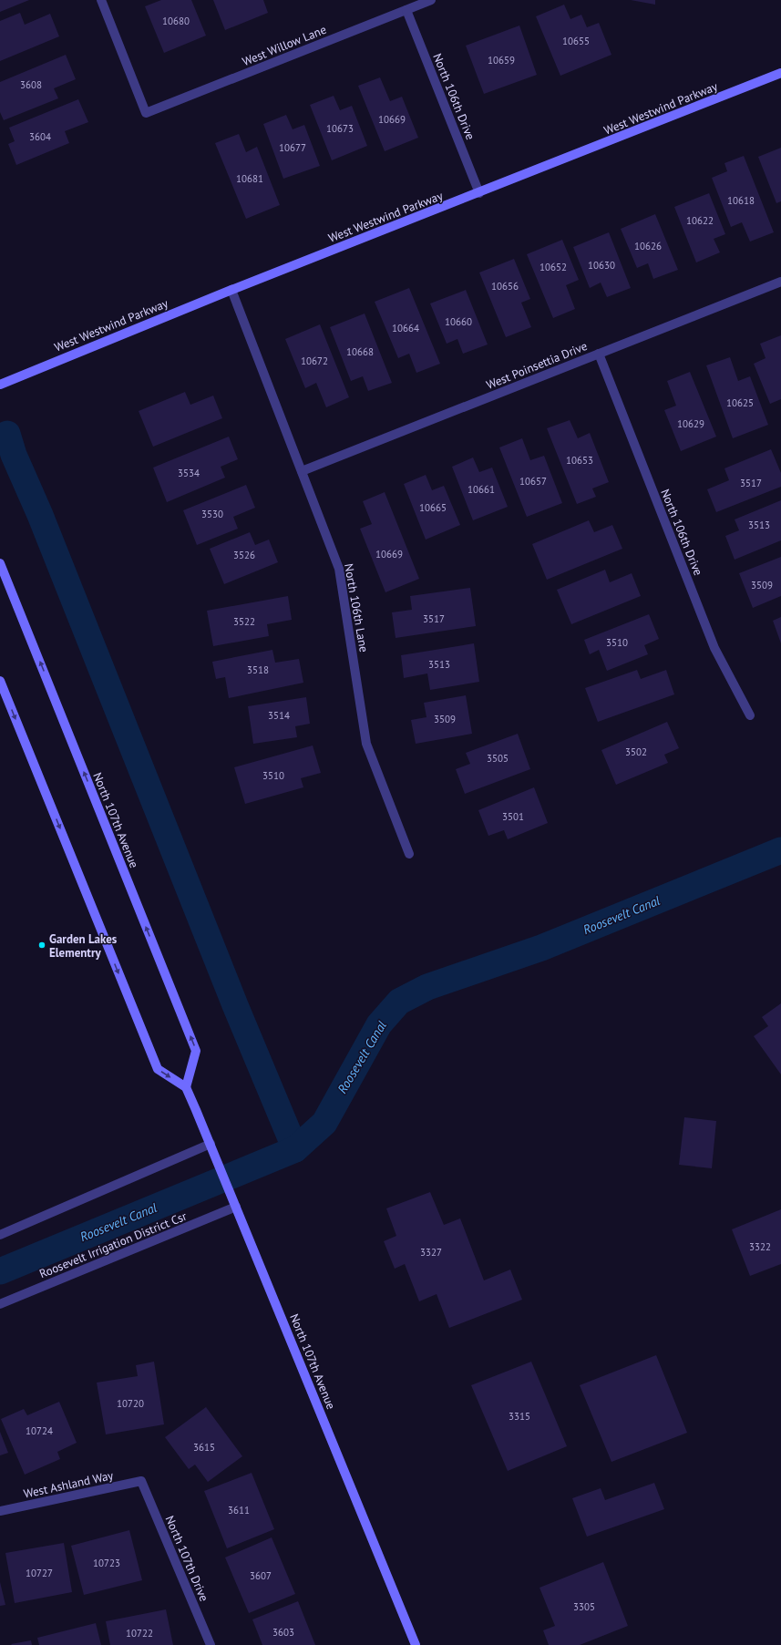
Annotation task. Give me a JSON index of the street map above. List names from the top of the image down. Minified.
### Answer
{"streets":{"main road":["West Westwind Parkway","North 107th Avenue"],"street":["West Willow Lane","North 106th Drive","West Poinsettia Drive","North 106th Lane","Roosevelt Irrigation District Csr","West Ashland Way","North 107th Drive"]},"crossings":[["West Willow Lane","North 106th Drive"],["North 106th Drive","West Westwind Parkway"],["North 106th Drive","West Poinsettia Drive"],["West Westwind Parkway","North 106th Lane"],["West Poinsettia Drive","North 106th Lane"],["North 107th Avenue","Roosevelt Irrigation District Csr"],["West Ashland Way","North 107th Drive"]],"water":["Roosevelt Canal"],"places":["Garden Lakes Elementry"],"house_numbers":["10680","10655","10659","3608","10669","10673","3604","10677","10681","10618","10622","10626","10630","10652","10656","10660","10664","10668","10672","10625","10629","10653","3534","10657","3517","10661","10665","3530","3513","10669","3526","3509","3517","3522","3510","3513","3518","3514","3509","3502","3505","3510","3501","3322","3327","10720","3315","10724","3615","3611","10723","10727","3607","3305","3603","10722"]}
